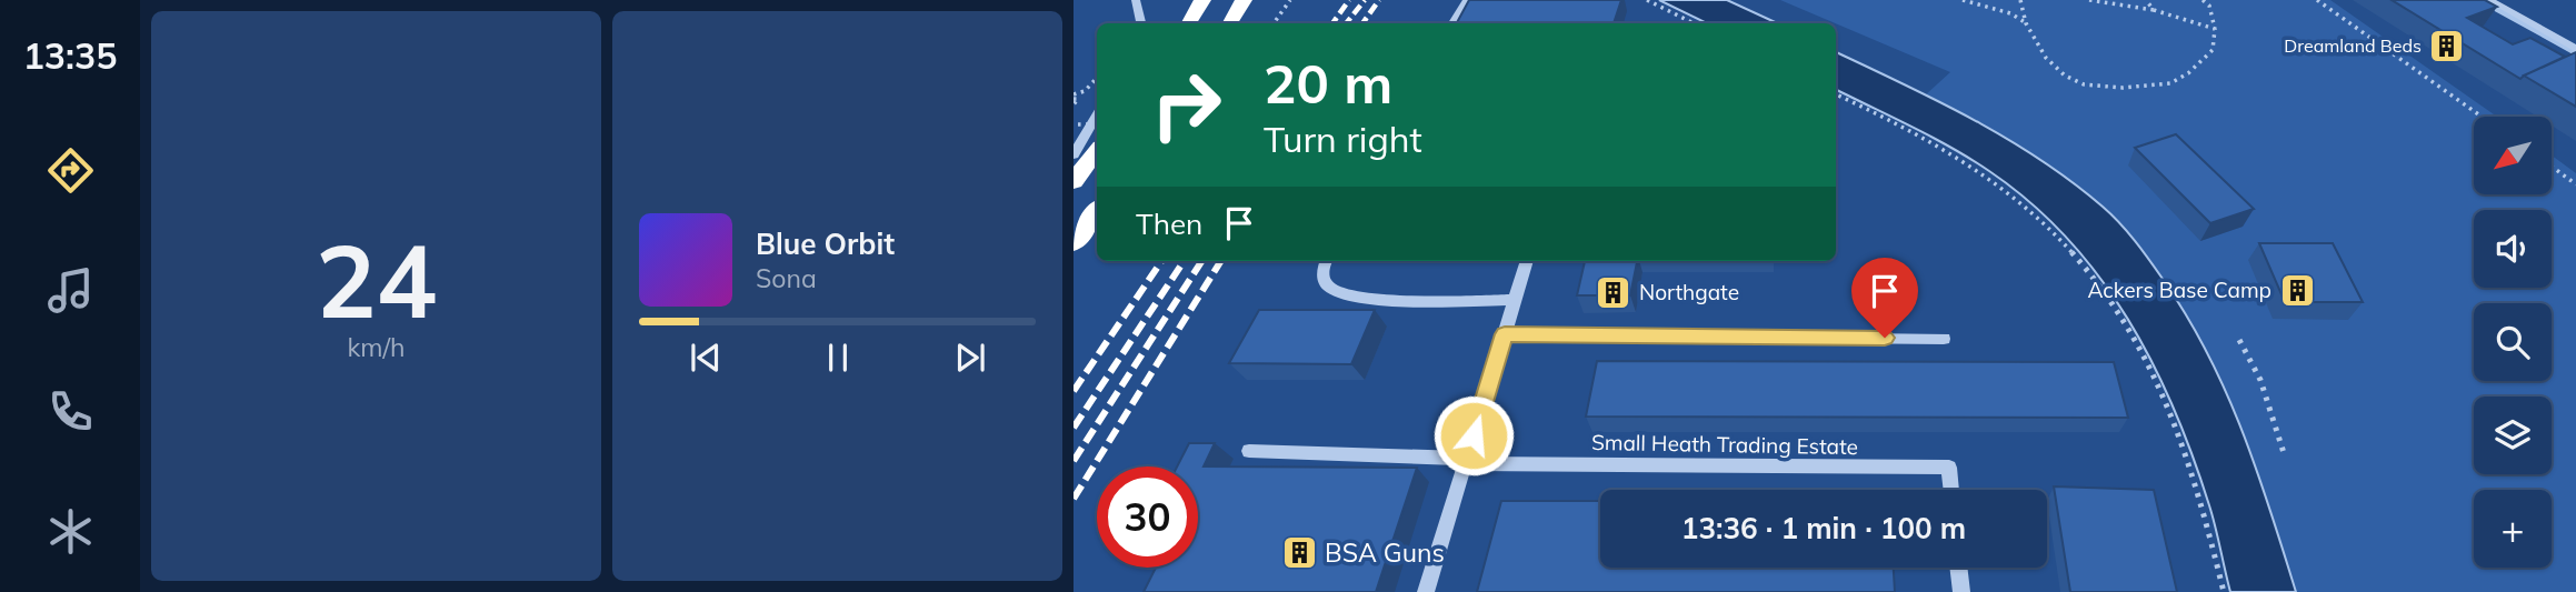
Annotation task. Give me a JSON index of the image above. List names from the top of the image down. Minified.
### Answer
{"streets":{"street":["Small Heath Trading Estate"]},"places":{"building":["Dreamland Beds","Ackers Base Camp","Northgate","BSA Guns"]},"north":"bottom left","page":{"tabs":"13:35","tile":["24","km/h"],"turn":["20 m","Turn right"],"map_buttons":"+","then":"Then","song":["Blue Orbit","Sona"],"limit":"30","trip":"13:36 · 1 min · 100 m"}}
